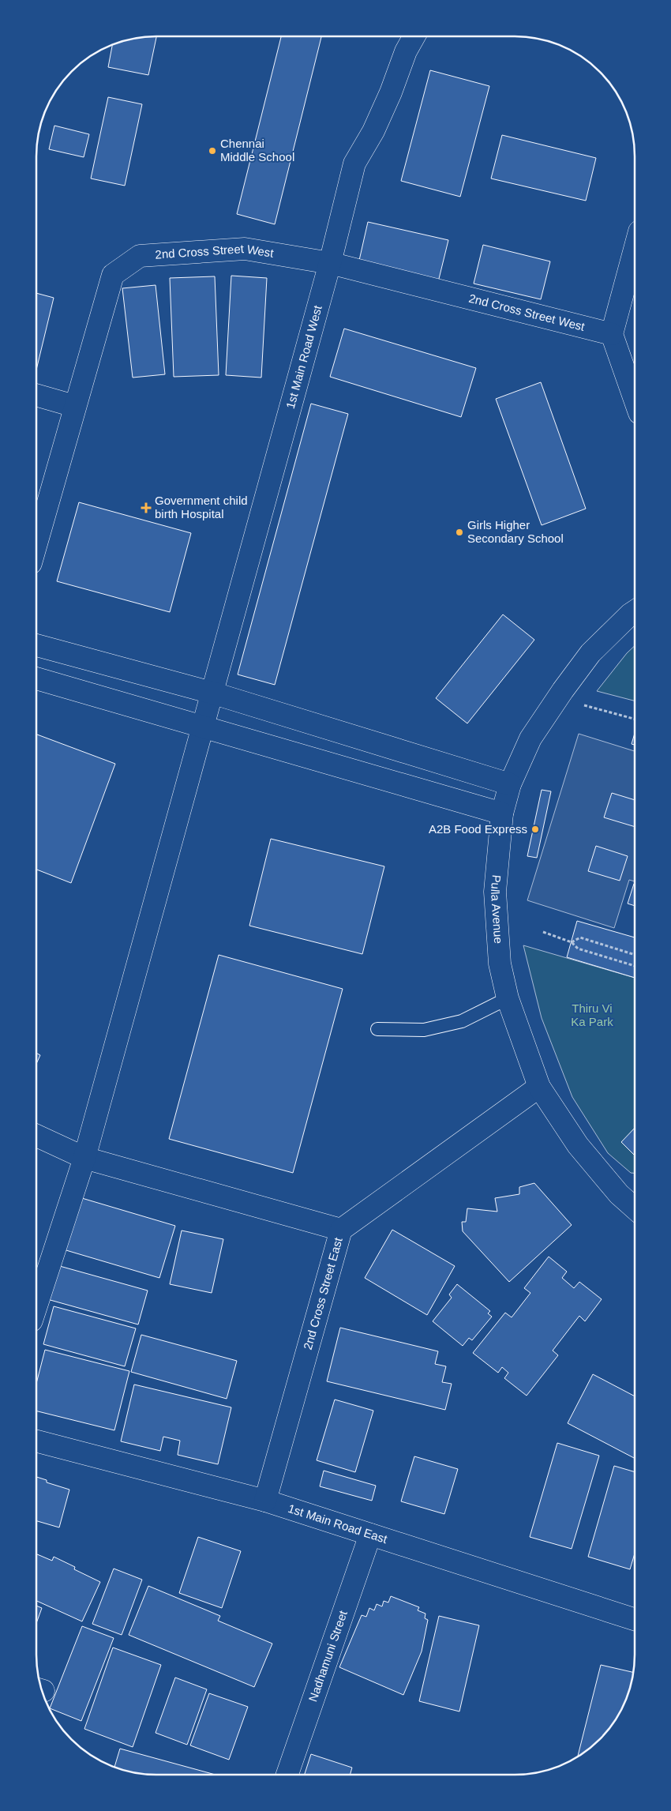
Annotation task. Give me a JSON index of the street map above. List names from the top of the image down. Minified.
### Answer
{"streets":{"street":["2nd Cross Street West","1st Main Road West","Pulla Avenue","2nd Cross Street East","1st Main Road East","Nadhamuni Street"]},"crossings":[["2nd Cross Street West","1st Main Road West"],["Pulla Avenue","2nd Cross Street East"],["2nd Cross Street East","1st Main Road East"],["1st Main Road East","Nadhamuni Street"]],"parks":["Thiru Vi Ka Park"],"places":{"other":["Chennai Middle School","Girls Higher Secondary School","A2B Food Express"],"health":["Government child birth Hospital"]}}
